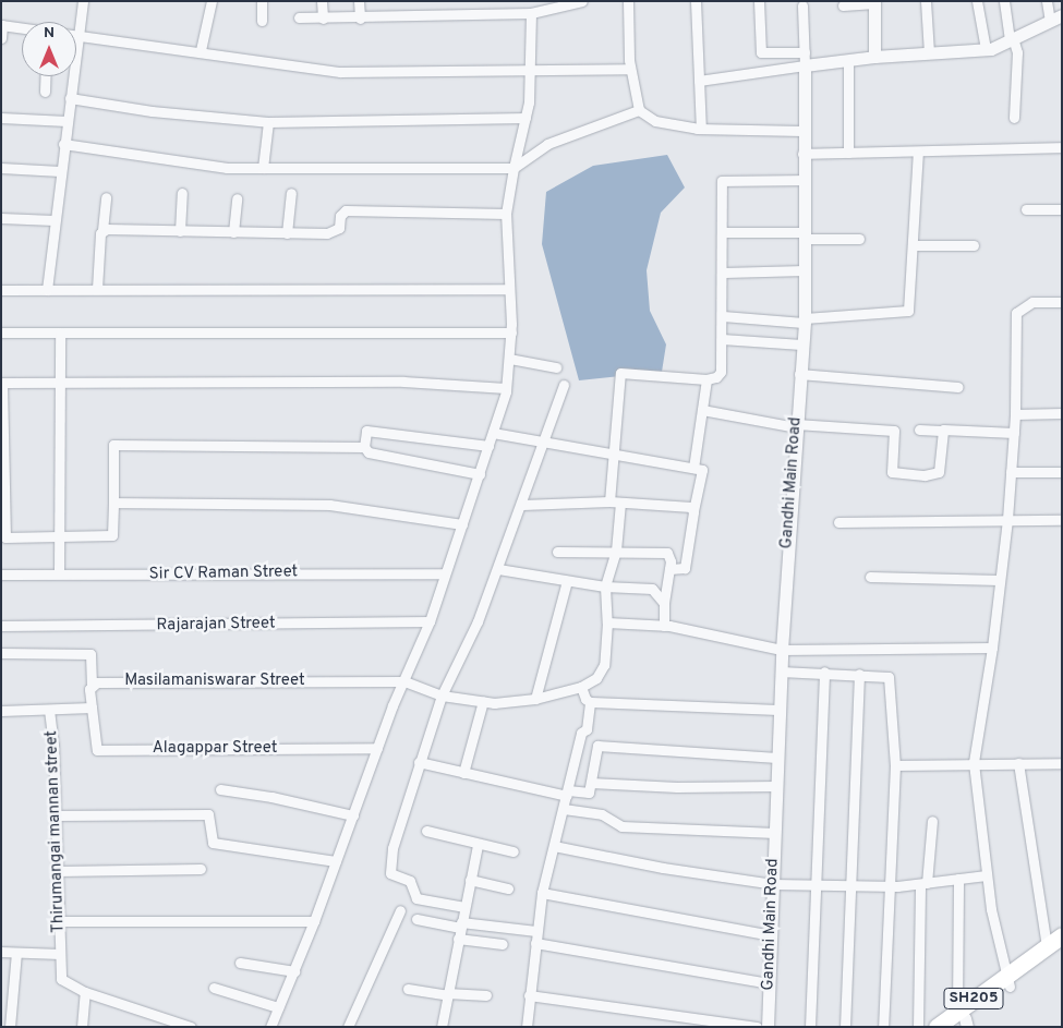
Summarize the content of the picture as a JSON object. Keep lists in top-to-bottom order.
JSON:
{
  "streets": {
    "main road": ["SH205"],
    "street": [
      "Gandhi Main Road",
      "Sir CV Raman Street",
      "Rajarajan Street",
      "Masilamaniswarar Street",
      "Alagappar Street",
      "Thirumangai mannan street"
    ]
  },
  "north": "top"
}
